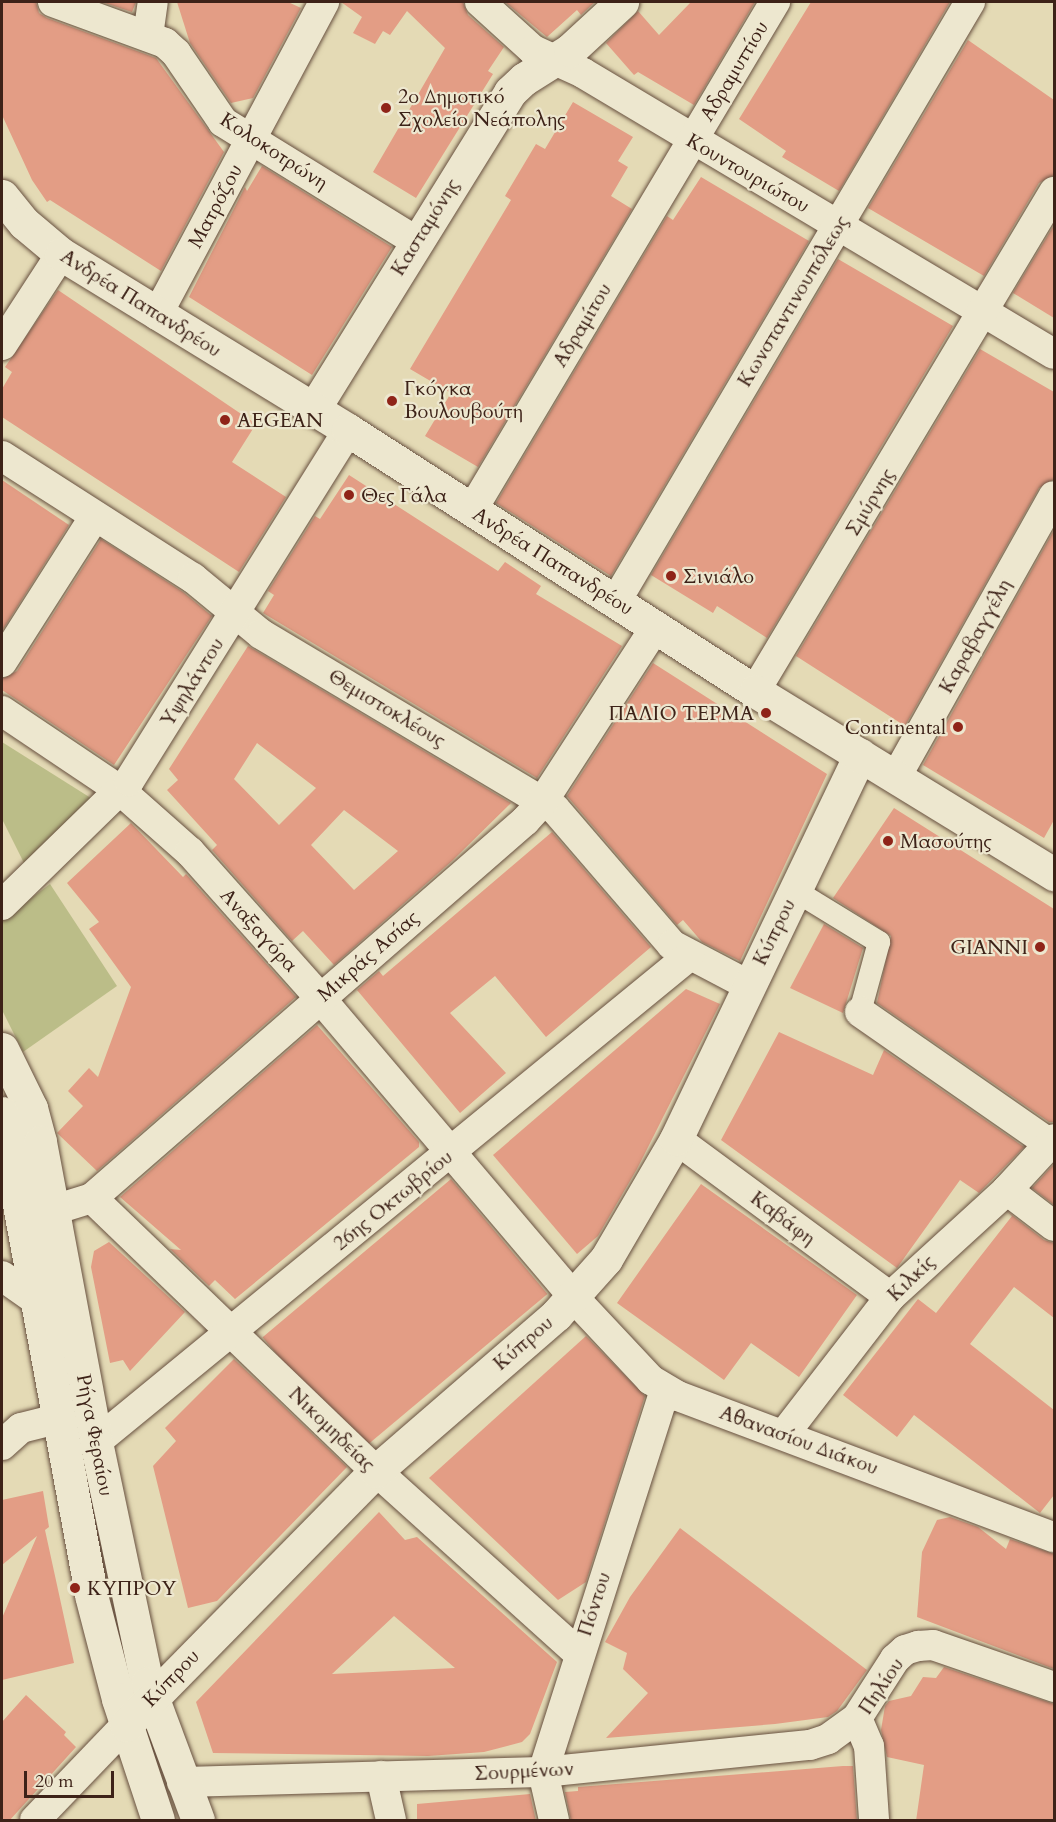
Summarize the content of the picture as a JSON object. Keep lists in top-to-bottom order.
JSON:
{
  "streets": {
    "street": [
      "Αδραμυττίου",
      "Κολοκοτρώνη",
      "Κουντουριώτου",
      "Ματρόζου",
      "Κασταμόνης",
      "Κωνσταντινουπόλεως",
      "Ανδρέα Παπανδρέου",
      "Αδραμίτου",
      "Σμύρνης",
      "Καραβαγγέλη",
      "Υψηλάντου",
      "Θεμιστοκλέους",
      "Αναξαγόρα",
      "Κύπρου",
      "Μικράς Ασίας",
      "26ης Οκτωβρίου",
      "Καβάφη",
      "Κιλκίς",
      "Νικομηδείας",
      "Ρήγα Φεραίου",
      "Αθανασίου Διάκου",
      "Πόντου",
      "Πηλίου",
      "Σουρμένων"
    ]
  },
  "crossings": [
    ["Αδραμυττίου", "Κουντουριώτου"],
    ["Αδραμυττίου", "Αδραμίτου"],
    ["Κολοκοτρώνη", "Ματρόζου"],
    ["Κολοκοτρώνη", "Κασταμόνης"],
    ["Κουντουριώτου", "Κασταμόνης"],
    ["Κουντουριώτου", "Κωνσταντινουπόλεως"],
    ["Κουντουριώτου", "Αδραμίτου"],
    ["Κουντουριώτου", "Σμύρνης"],
    ["Ματρόζου", "Ανδρέα Παπανδρέου"],
    ["Κασταμόνης", "Ανδρέα Παπανδρέου"],
    ["Κωνσταντινουπόλεως", "Ανδρέα Παπανδρέου"],
    ["Ανδρέα Παπανδρέου", "Αδραμίτου"],
    ["Ανδρέα Παπανδρέου", "Σμύρνης"],
    ["Ανδρέα Παπανδρέου", "Καραβαγγέλη"],
    ["Ανδρέα Παπανδρέου", "Υψηλάντου"],
    ["Ανδρέα Παπανδρέου", "Κύπρου"],
    ["Ανδρέα Παπανδρέου", "Μικράς Ασίας"],
    ["Υψηλάντου", "Θεμιστοκλέους"],
    ["Υψηλάντου", "Αναξαγόρα"],
    ["Θεμιστοκλέους", "Κύπρου"],
    ["Θεμιστοκλέους", "Μικράς Ασίας"],
    ["Θεμιστοκλέους", "26ης Οκτωβρίου"],
    ["Αναξαγόρα", "Κύπρου"],
    ["Αναξαγόρα", "Μικράς Ασίας"],
    ["Αναξαγόρα", "26ης Οκτωβρίου"],
    ["Αναξαγόρα", "Αθανασίου Διάκου"],
    ["Κύπρου", "Καβάφη"],
    ["Κύπρου", "Νικομηδείας"],
    ["Κύπρου", "Ρήγα Φεραίου"],
    ["Κύπρου", "Αθανασίου Διάκου"],
    ["Μικράς Ασίας", "Νικομηδείας"],
    ["Μικράς Ασίας", "Ρήγα Φεραίου"],
    ["26ης Οκτωβρίου", "Νικομηδείας"],
    ["26ης Οκτωβρίου", "Ρήγα Φεραίου"],
    ["Καβάφη", "Κιλκίς"],
    ["Κιλκίς", "Αθανασίου Διάκου"],
    ["Νικομηδείας", "Πόντου"],
    ["Ρήγα Φεραίου", "Σουρμένων"],
    ["Αθανασίου Διάκου", "Πόντου"],
    ["Πόντου", "Σουρμένων"],
    ["Πηλίου", "Σουρμένων"]
  ],
  "places": [
    "2ο Δημοτικό Σχολείο Νεάπολης",
    "Γκόγκα Βουλουβούτη",
    "AEGEAN",
    "Θες Γάλα",
    "Σινιάλο",
    "ΠΑΛΙΟ ΤΕΡΜΑ",
    "Continental",
    "Μασούτης",
    "GIANNI",
    "ΚΥΠΡΟΥ"
  ],
  "scale_bar": "20 m"
}
